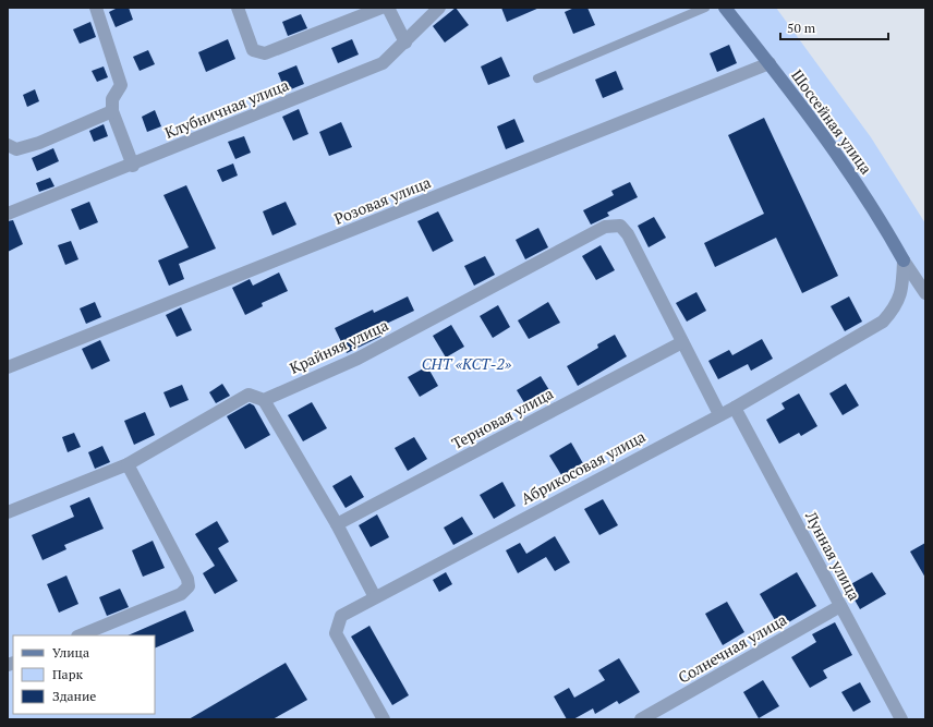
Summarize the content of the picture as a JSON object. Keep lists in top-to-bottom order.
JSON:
{
  "streets": {
    "street": [
      "Клубничная улица",
      "Шоссейная улица",
      "Розовая улица",
      "Крайняя улица",
      "Терновая улица",
      "Абрикосовая улица",
      "Лунная улица",
      "Солнечная улица"
    ]
  },
  "crossings": [
    ["Шоссейная улица", "Розовая улица"],
    ["Шоссейная улица", "Абрикосовая улица"],
    ["Крайняя улица", "Терновая улица"],
    ["Абрикосовая улица", "Лунная улица"],
    ["Лунная улица", "Солнечная улица"]
  ],
  "parks": ["СНТ «КСТ-2»"],
  "legend": ["Улица", "Парк", "Здание"],
  "scale_bar": "50 m"
}
